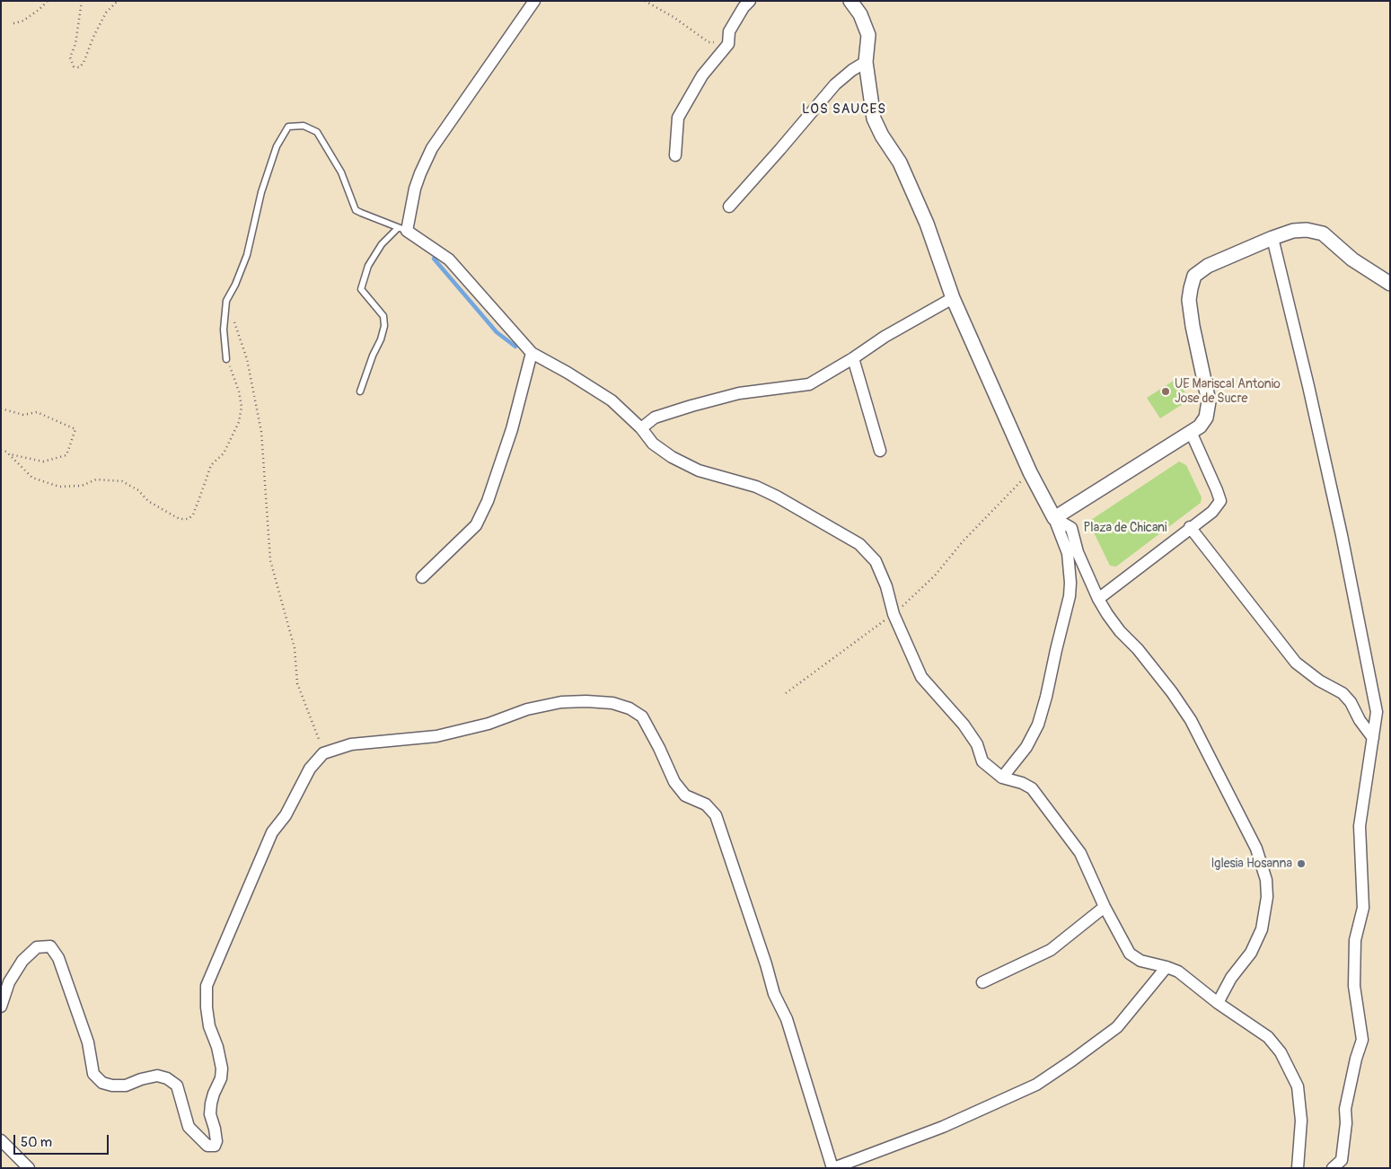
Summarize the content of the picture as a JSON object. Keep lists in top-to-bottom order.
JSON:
{
  "districts": ["LOS SAUCES"],
  "parks": ["Plaza de Chicani"],
  "places": ["UE Mariscal Antonio Jose de Sucre", "Iglesia Hosanna"],
  "scale_bar": "50 m"
}
